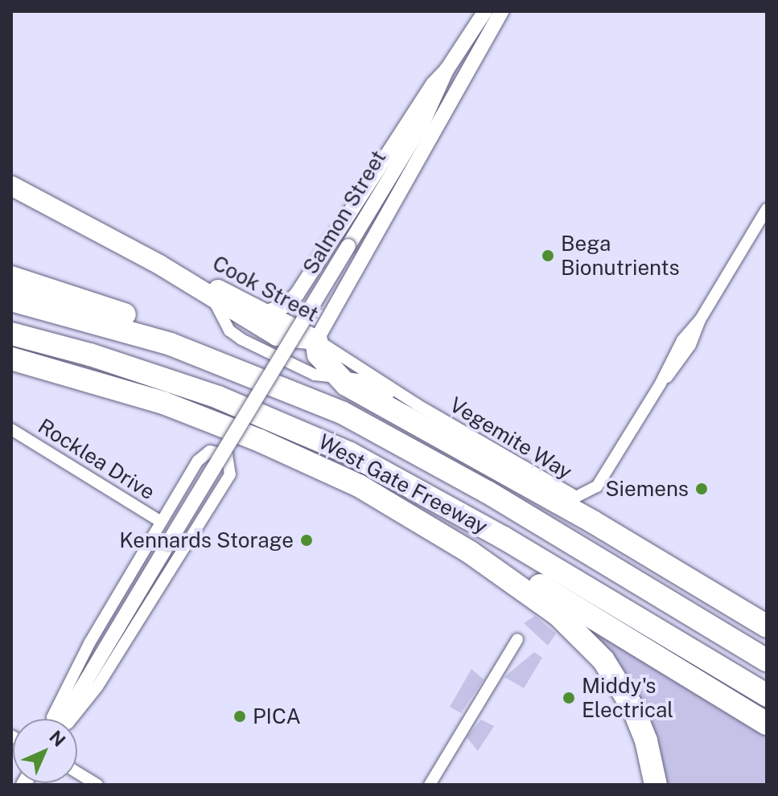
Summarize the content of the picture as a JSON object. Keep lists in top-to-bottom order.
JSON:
{
  "streets": {
    "highway": ["West Gate Freeway"],
    "main road": ["Cook Street"],
    "street": ["Salmon Street", "Vegemite Way", "Rocklea Drive"]
  },
  "crossings": [
    ["Salmon Street", "Cook Street"],
    ["Salmon Street", "Vegemite Way"],
    ["Cook Street", "Vegemite Way"]
  ],
  "places": [
    "Bega Bionutrients",
    "Siemens",
    "Kennards Storage",
    "Middy's Electrical",
    "PICA"
  ],
  "north": "top right"
}
